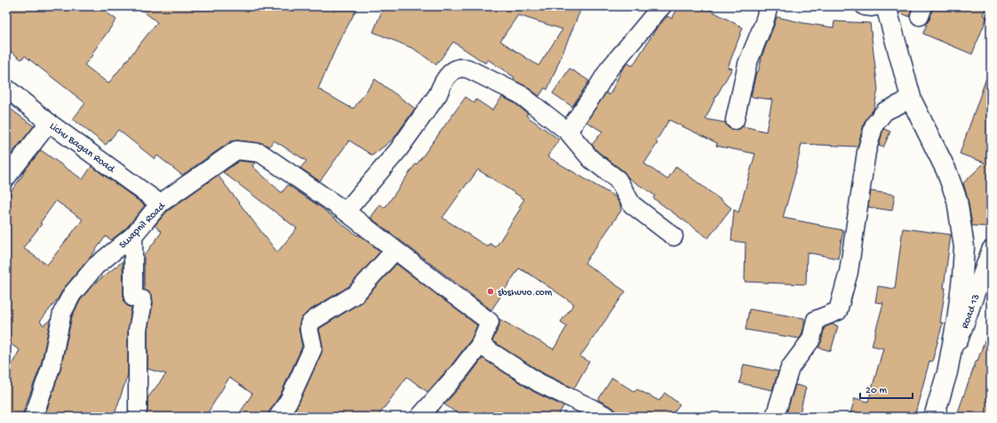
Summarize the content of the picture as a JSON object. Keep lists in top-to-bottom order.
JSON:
{
  "streets": {
    "street": ["Lichu Bagan Road", "Swapnil Road", "Road 13"]
  },
  "crossings": [
    ["Lichu Bagan Road", "Swapnil Road"]
  ],
  "places": ["sbshuvo.com"],
  "scale_bar": "20 m"
}
